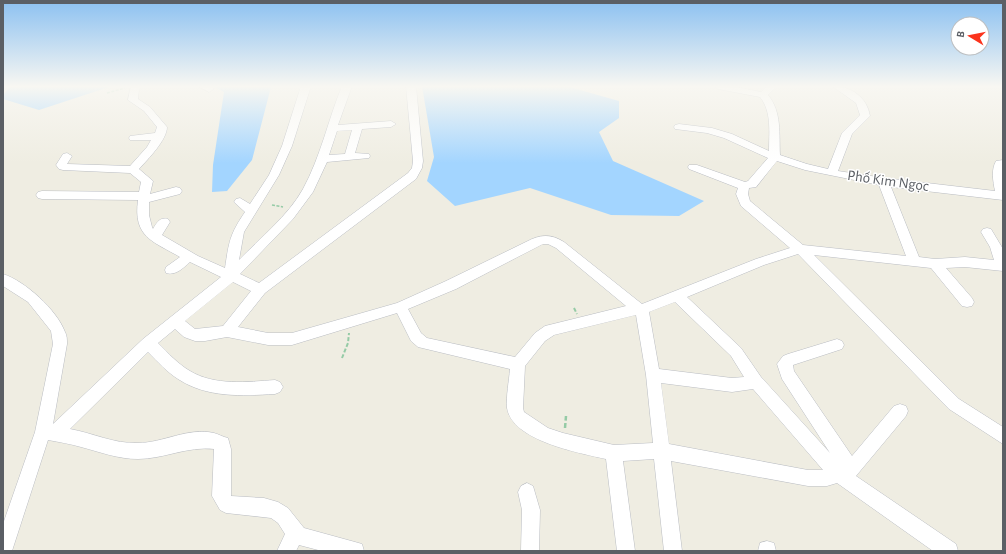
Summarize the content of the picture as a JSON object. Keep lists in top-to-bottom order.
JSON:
{
  "streets": {
    "street": ["Phố Kim Ngọc"]
  },
  "north": "left"
}
